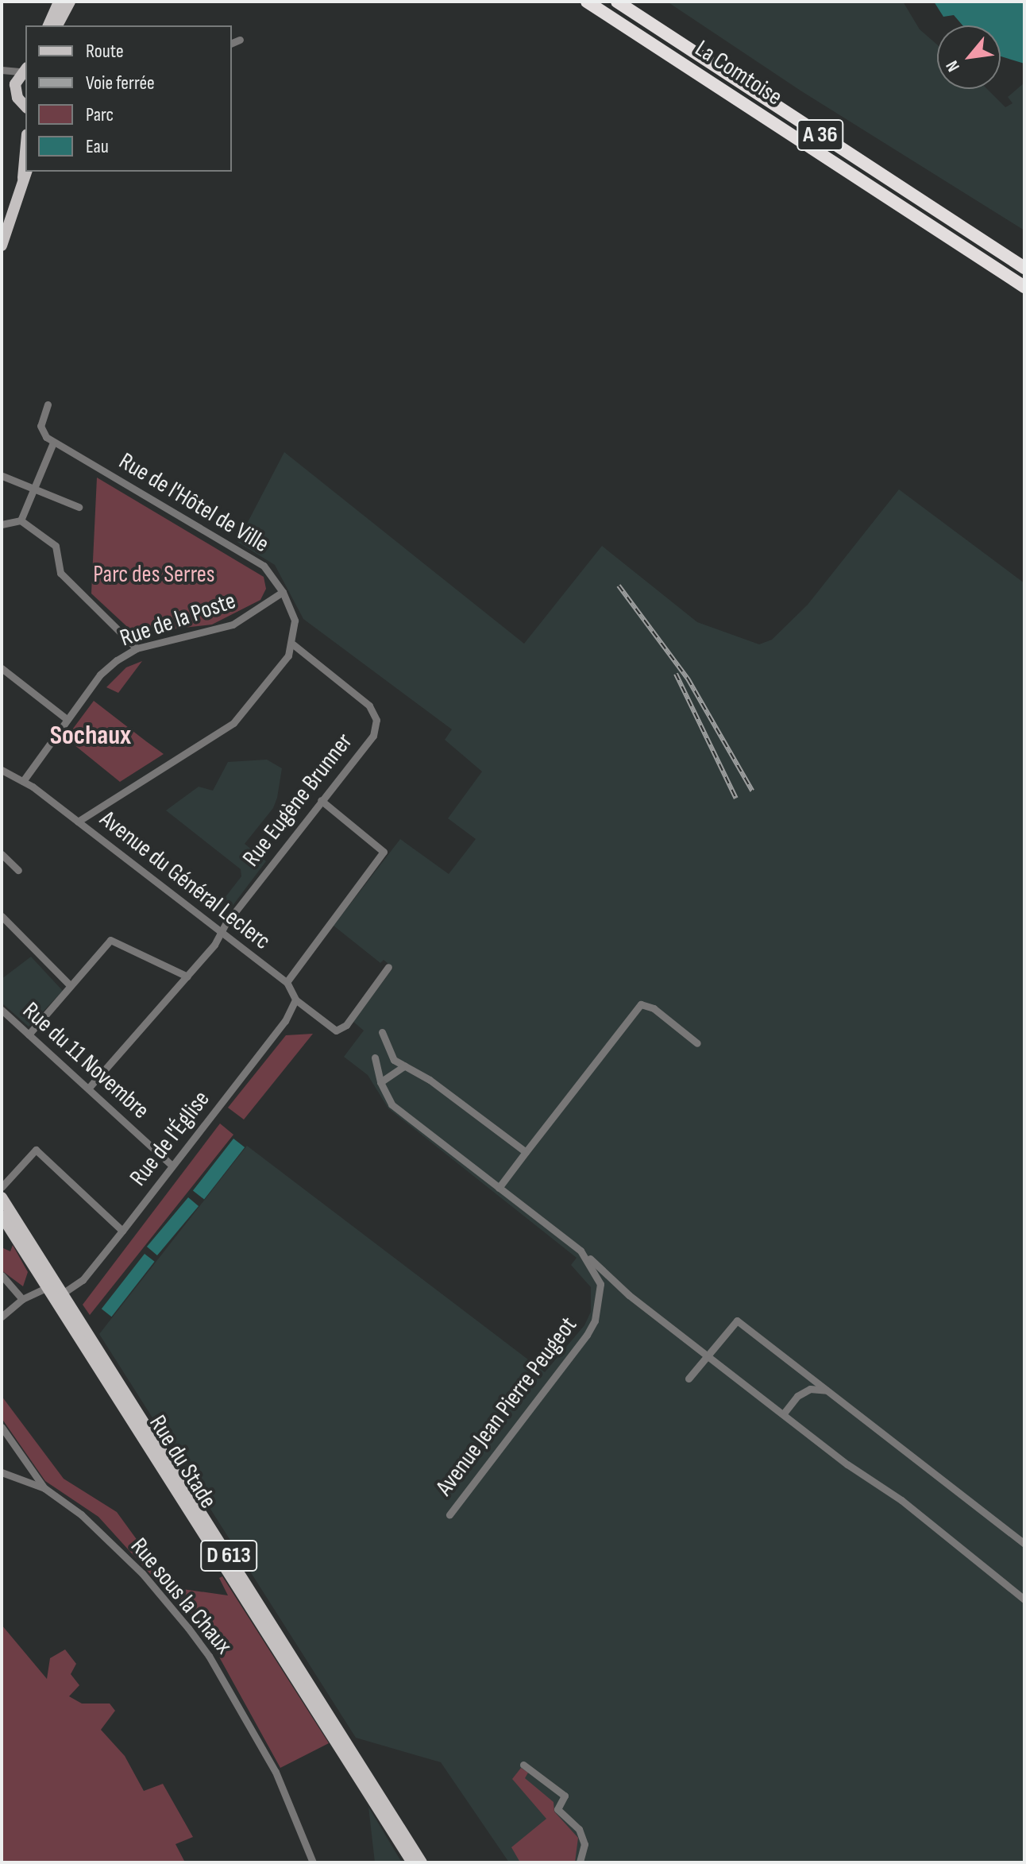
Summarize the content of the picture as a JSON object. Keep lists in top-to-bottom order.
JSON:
{
  "streets": {
    "highway": ["La Comtoise", "A 36"],
    "main road": ["Rue du Stade", "D 613"],
    "street": [
      "Rue de l'Hôtel de Ville",
      "Rue de la Poste",
      "Rue Eugène Brunner",
      "Avenue du Général Leclerc",
      "Rue du 11 Novembre",
      "Rue de l'Église",
      "Avenue Jean Pierre Peugeot",
      "Rue sous la Chaux"
    ]
  },
  "crossings": [
    ["Rue de l'Hôtel de Ville", "Rue de la Poste"],
    ["Rue de l'Hôtel de Ville", "Rue Eugène Brunner"],
    ["Rue de la Poste", "Avenue du Général Leclerc"],
    ["Rue Eugène Brunner", "Avenue du Général Leclerc"],
    ["Rue Eugène Brunner", "Rue du 11 Novembre"],
    ["Avenue du Général Leclerc", "Rue de l'Église"],
    ["Rue du 11 Novembre", "Rue de l'Église"],
    ["Rue de l'Église", "Rue du Stade"],
    ["Rue de l'Église", "D 613"],
    ["Rue du Stade", "D 613"]
  ],
  "districts": ["Sochaux"],
  "parks": ["Parc des Serres"],
  "legend": [
    "Route",
    "Voie ferrée",
    "Parc",
    "Eau"
  ],
  "north": "bottom left"
}
